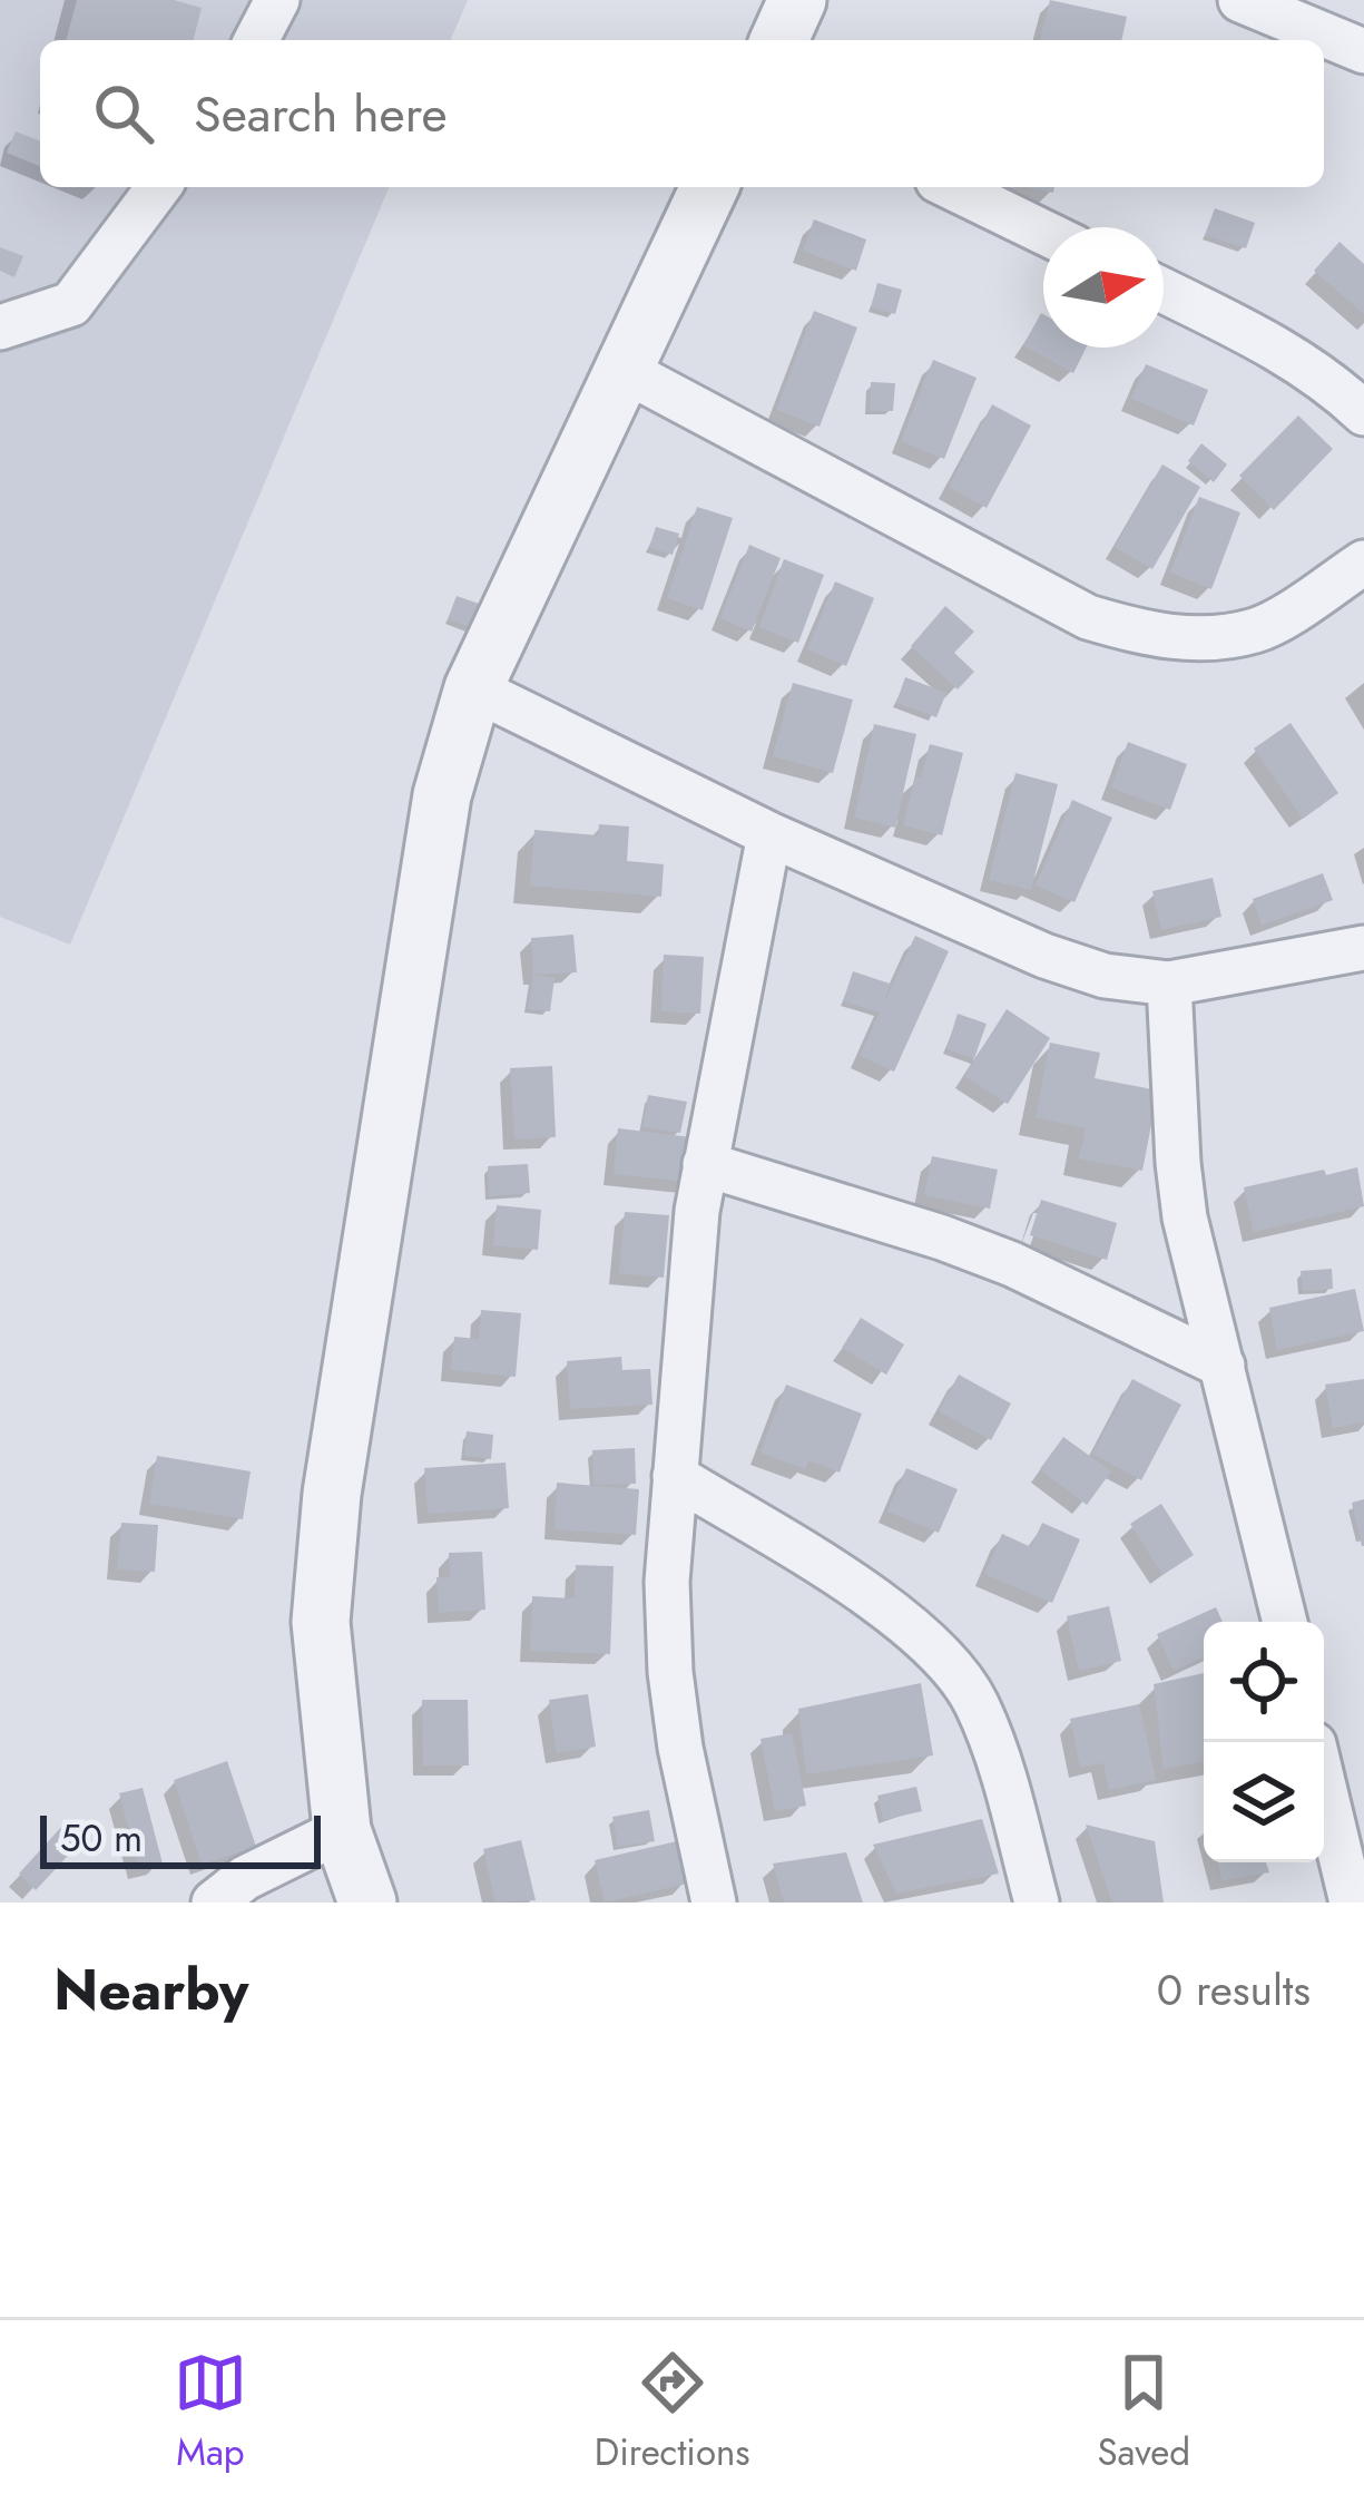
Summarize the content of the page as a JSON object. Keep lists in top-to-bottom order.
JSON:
{
  "scale_bar": "50 m",
  "north": "right",
  "page": {
    "search": "Search here",
    "scale": "50 m",
    "heading": ["Nearby", "0 results"],
    "nav": ["Map", "Directions", "Saved"]
  }
}
